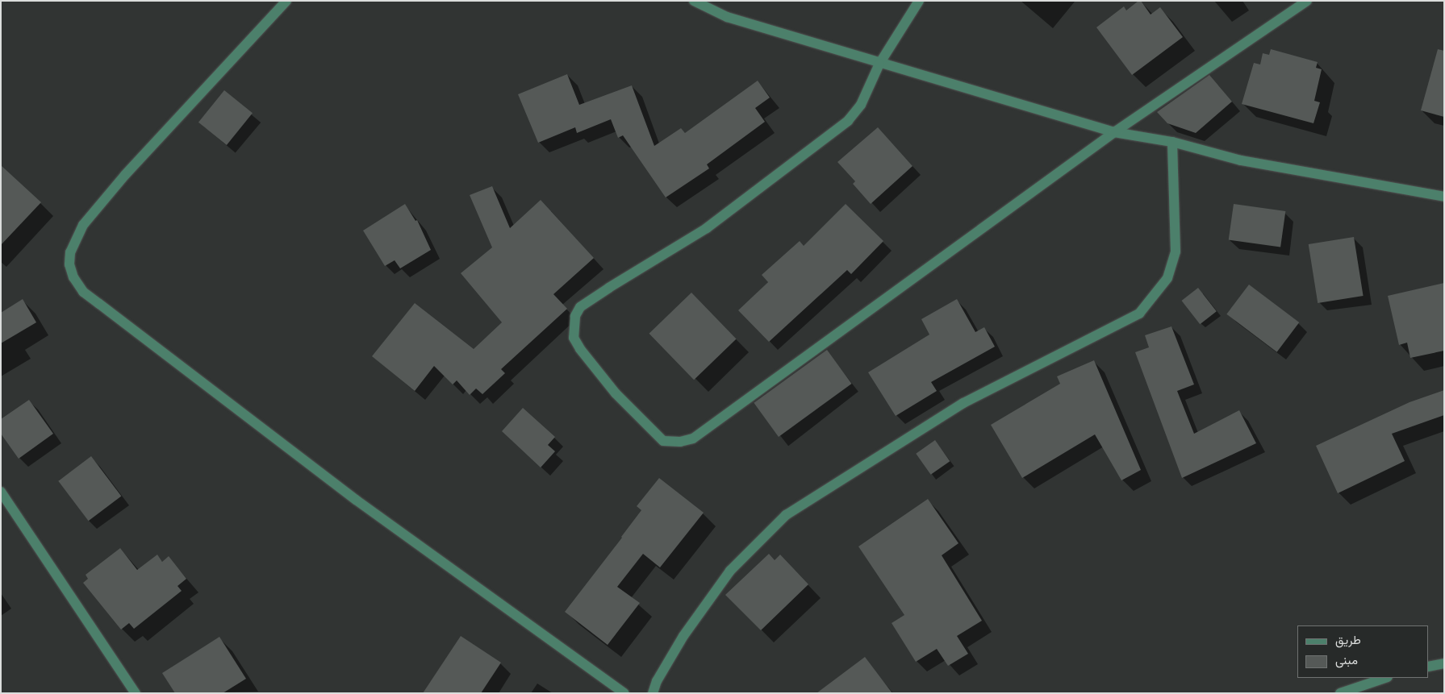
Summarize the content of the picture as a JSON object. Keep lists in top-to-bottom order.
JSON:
{
  "legend": ["طريق", "مبنى"]
}
